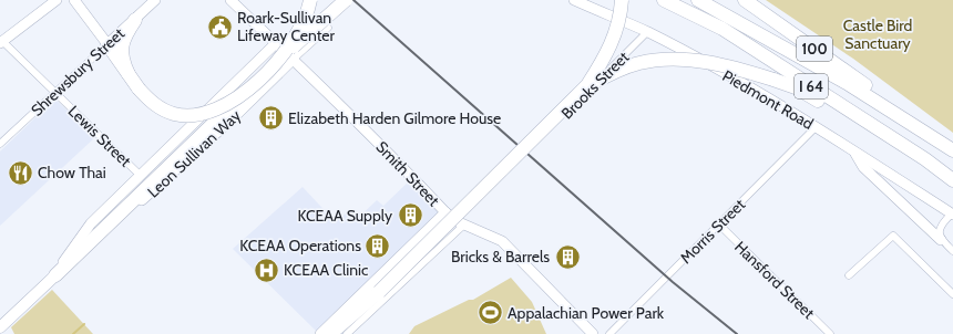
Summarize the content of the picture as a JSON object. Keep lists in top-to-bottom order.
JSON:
{
  "streets": {
    "highway": ["100", "I 64"],
    "main road": ["Leon Sullivan Way"],
    "street": [
      "Shrewsbury Street",
      "Brooks Street",
      "Piedmont Road",
      "Lewis Street",
      "Smith Street",
      "Morris Street",
      "Hansford Street"
    ]
  },
  "crossings": [
    ["100", "I 64"],
    ["Shrewsbury Street", "Lewis Street"],
    ["Brooks Street", "Piedmont Road"],
    ["Piedmont Road", "Morris Street"],
    ["Lewis Street", "Leon Sullivan Way"],
    ["Leon Sullivan Way", "Smith Street"],
    ["Morris Street", "Hansford Street"]
  ],
  "parks": ["Castle Bird Sanctuary"],
  "places": {
    "public building": ["Roark-Sullivan Lifeway Center"],
    "building": [
      "Elizabeth Harden Gilmore House",
      "KCEAA Supply",
      "KCEAA Operations",
      "Bricks & Barrels"
    ],
    "restaurant": ["Chow Thai"],
    "hospital": ["KCEAA Clinic"],
    "sports": ["Appalachian Power Park"]
  }
}
